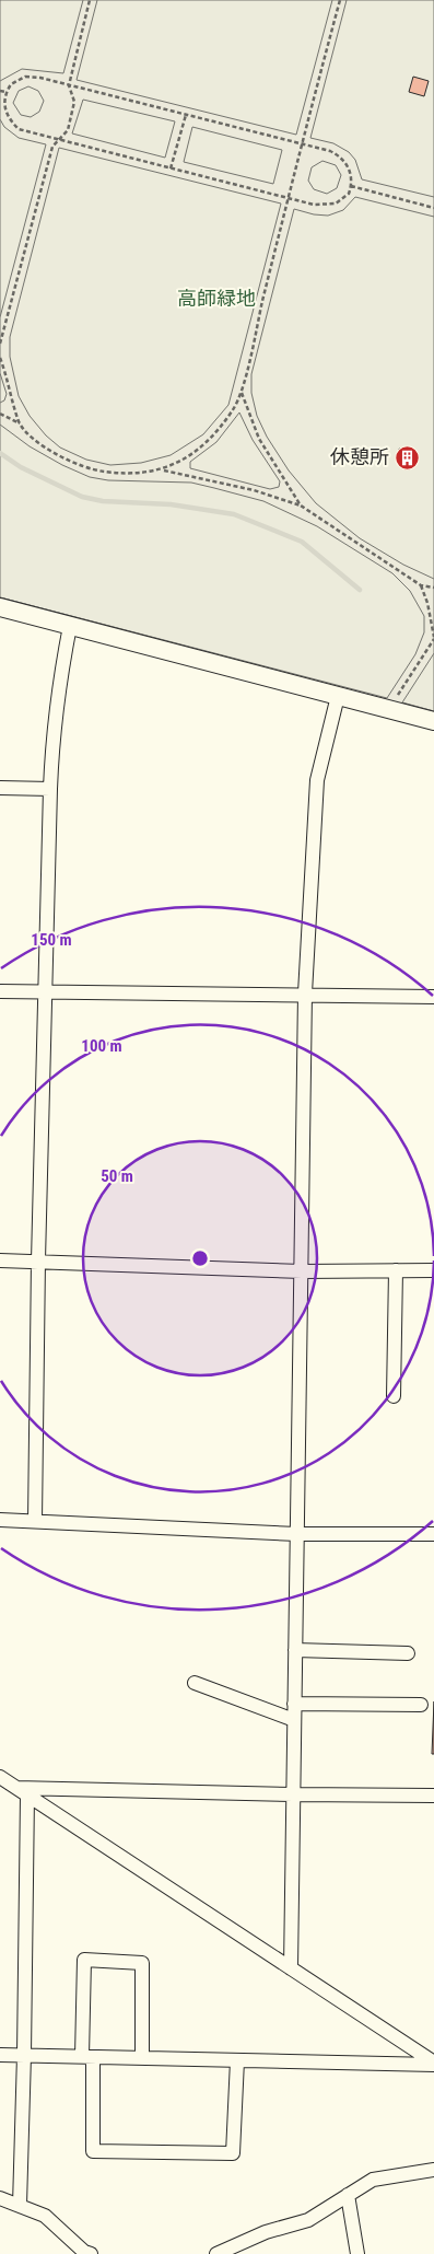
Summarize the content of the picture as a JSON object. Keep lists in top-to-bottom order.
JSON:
{
  "parks": ["高師緑地"],
  "places": {
    "building": ["休憩所"]
  },
  "rings": ["150 m", "100 m", "50 m"]
}
